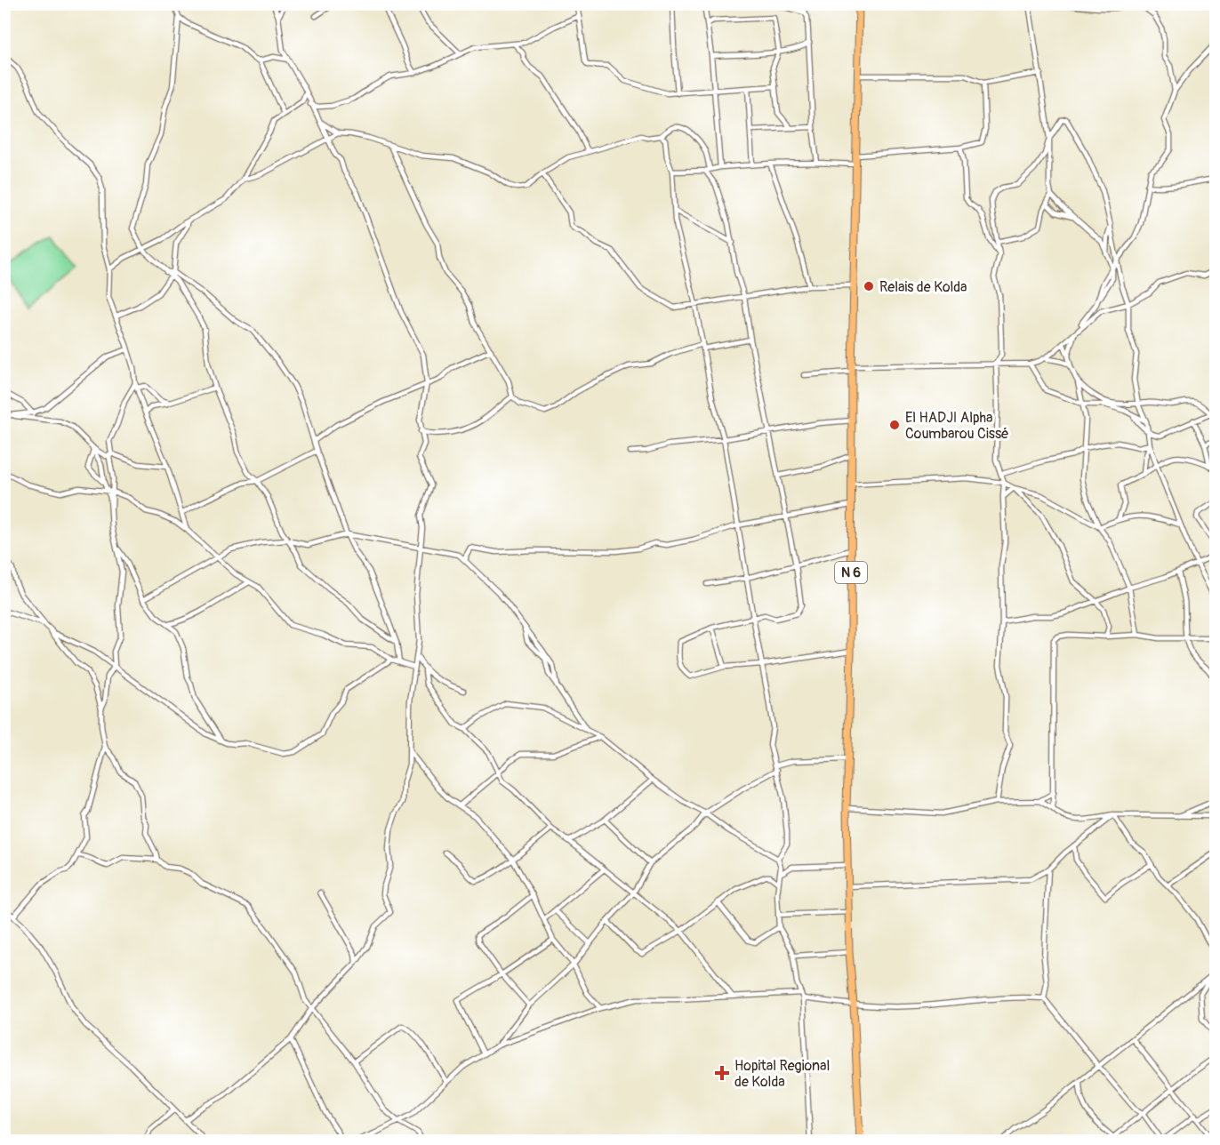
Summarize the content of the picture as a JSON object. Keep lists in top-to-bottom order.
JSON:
{
  "streets": {
    "main road": ["N 6"]
  },
  "places": {
    "other": ["Relais de Kolda", "El HADJI Alpha Coumbarou Cissé"],
    "health": ["Hopital Regional de Kolda"]
  }
}
